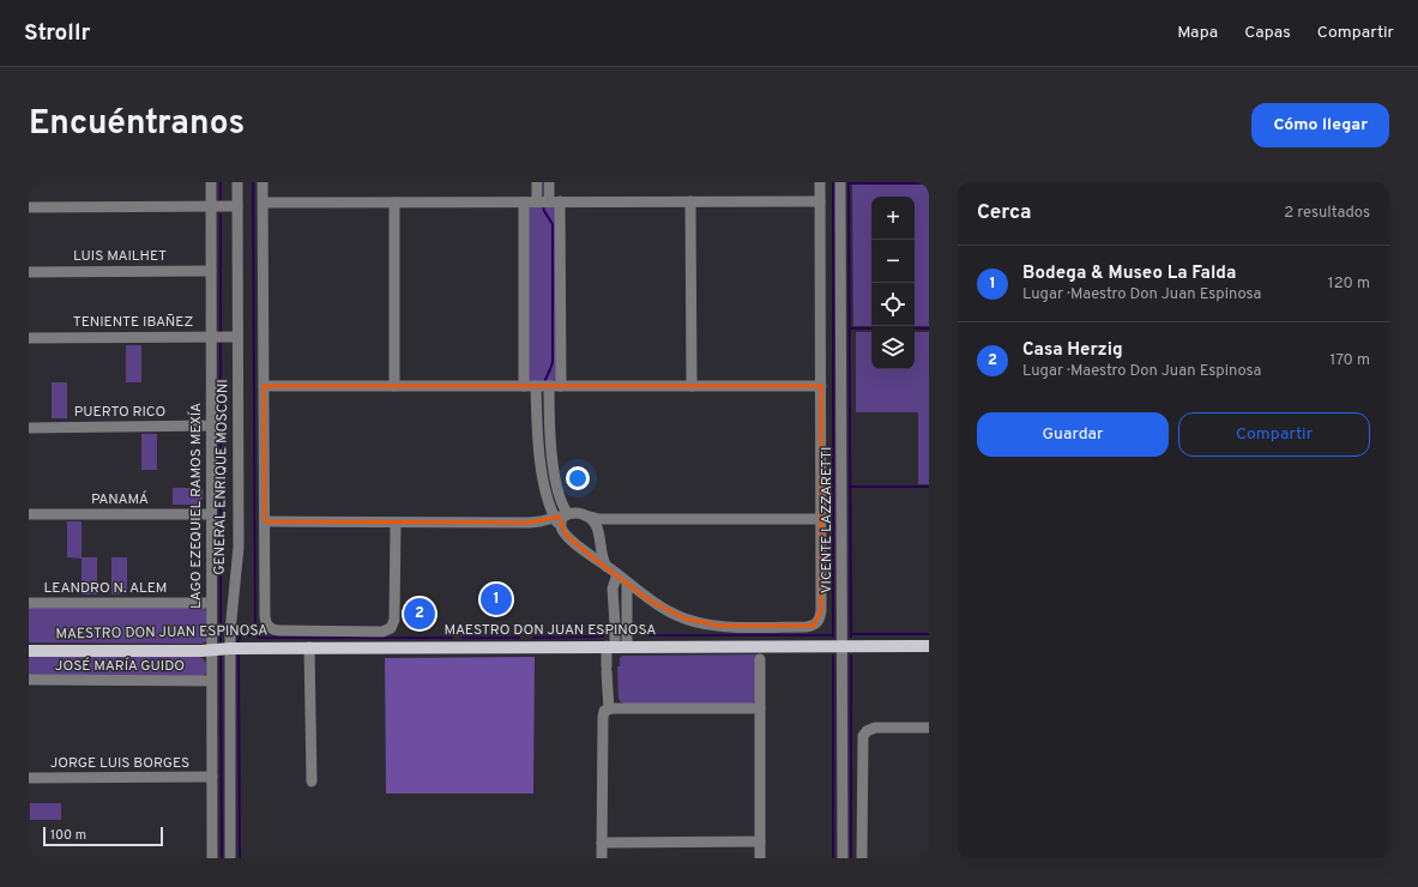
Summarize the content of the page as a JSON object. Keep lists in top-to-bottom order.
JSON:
{
  "streets": {
    "main road": ["MAESTRO DON JUAN ESPINOSA"],
    "street": [
      "LUIS MAILHET",
      "TENIENTE IBAÑEZ",
      "PUERTO RICO",
      "GENERAL ENRIQUE MOSCONI",
      "PANAMÁ",
      "LAGO EZEQUIEL RAMOS MEXÍA",
      "VICENTE LAZZARETTI",
      "LEANDRO N. ALEM",
      "JOSÉ MARÍA GUIDO",
      "JORGE LUIS BORGES"
    ]
  },
  "crossings": [
    ["LUIS MAILHET", "LAGO EZEQUIEL RAMOS MEXÍA"],
    ["TENIENTE IBAÑEZ", "GENERAL ENRIQUE MOSCONI"],
    ["TENIENTE IBAÑEZ", "LAGO EZEQUIEL RAMOS MEXÍA"],
    ["PUERTO RICO", "LAGO EZEQUIEL RAMOS MEXÍA"],
    ["GENERAL ENRIQUE MOSCONI", "MAESTRO DON JUAN ESPINOSA"],
    ["PANAMÁ", "LAGO EZEQUIEL RAMOS MEXÍA"],
    ["LAGO EZEQUIEL RAMOS MEXÍA", "LEANDRO N. ALEM"],
    ["LAGO EZEQUIEL RAMOS MEXÍA", "MAESTRO DON JUAN ESPINOSA"],
    ["LAGO EZEQUIEL RAMOS MEXÍA", "JOSÉ MARÍA GUIDO"],
    ["LAGO EZEQUIEL RAMOS MEXÍA", "JORGE LUIS BORGES"],
    ["VICENTE LAZZARETTI", "MAESTRO DON JUAN ESPINOSA"]
  ],
  "scale_bar": "100 m",
  "page": {
    "header": "Strollr",
    "nav": ["Mapa", "Capas", "Compartir"],
    "title": "Encuéntranos",
    "buttons": [
      "Cómo llegar",
      ["Guardar", "Compartir"]
    ],
    "heading": ["Cerca", "2 resultados"],
    "map_buttons": ["+", "−"],
    "list": [
      {
        "mark": "1",
        "name": "Bodega & Museo La Falda",
        "note": "Lugar · Maestro Don Juan Espinosa",
        "value": "120 m"
      },
      {
        "mark": "2",
        "name": "Casa Herzig",
        "note": "Lugar · Maestro Don Juan Espinosa",
        "value": "170 m"
      }
    ],
    "pins": ["1", "2"],
    "scale": "100 m"
  }
}
